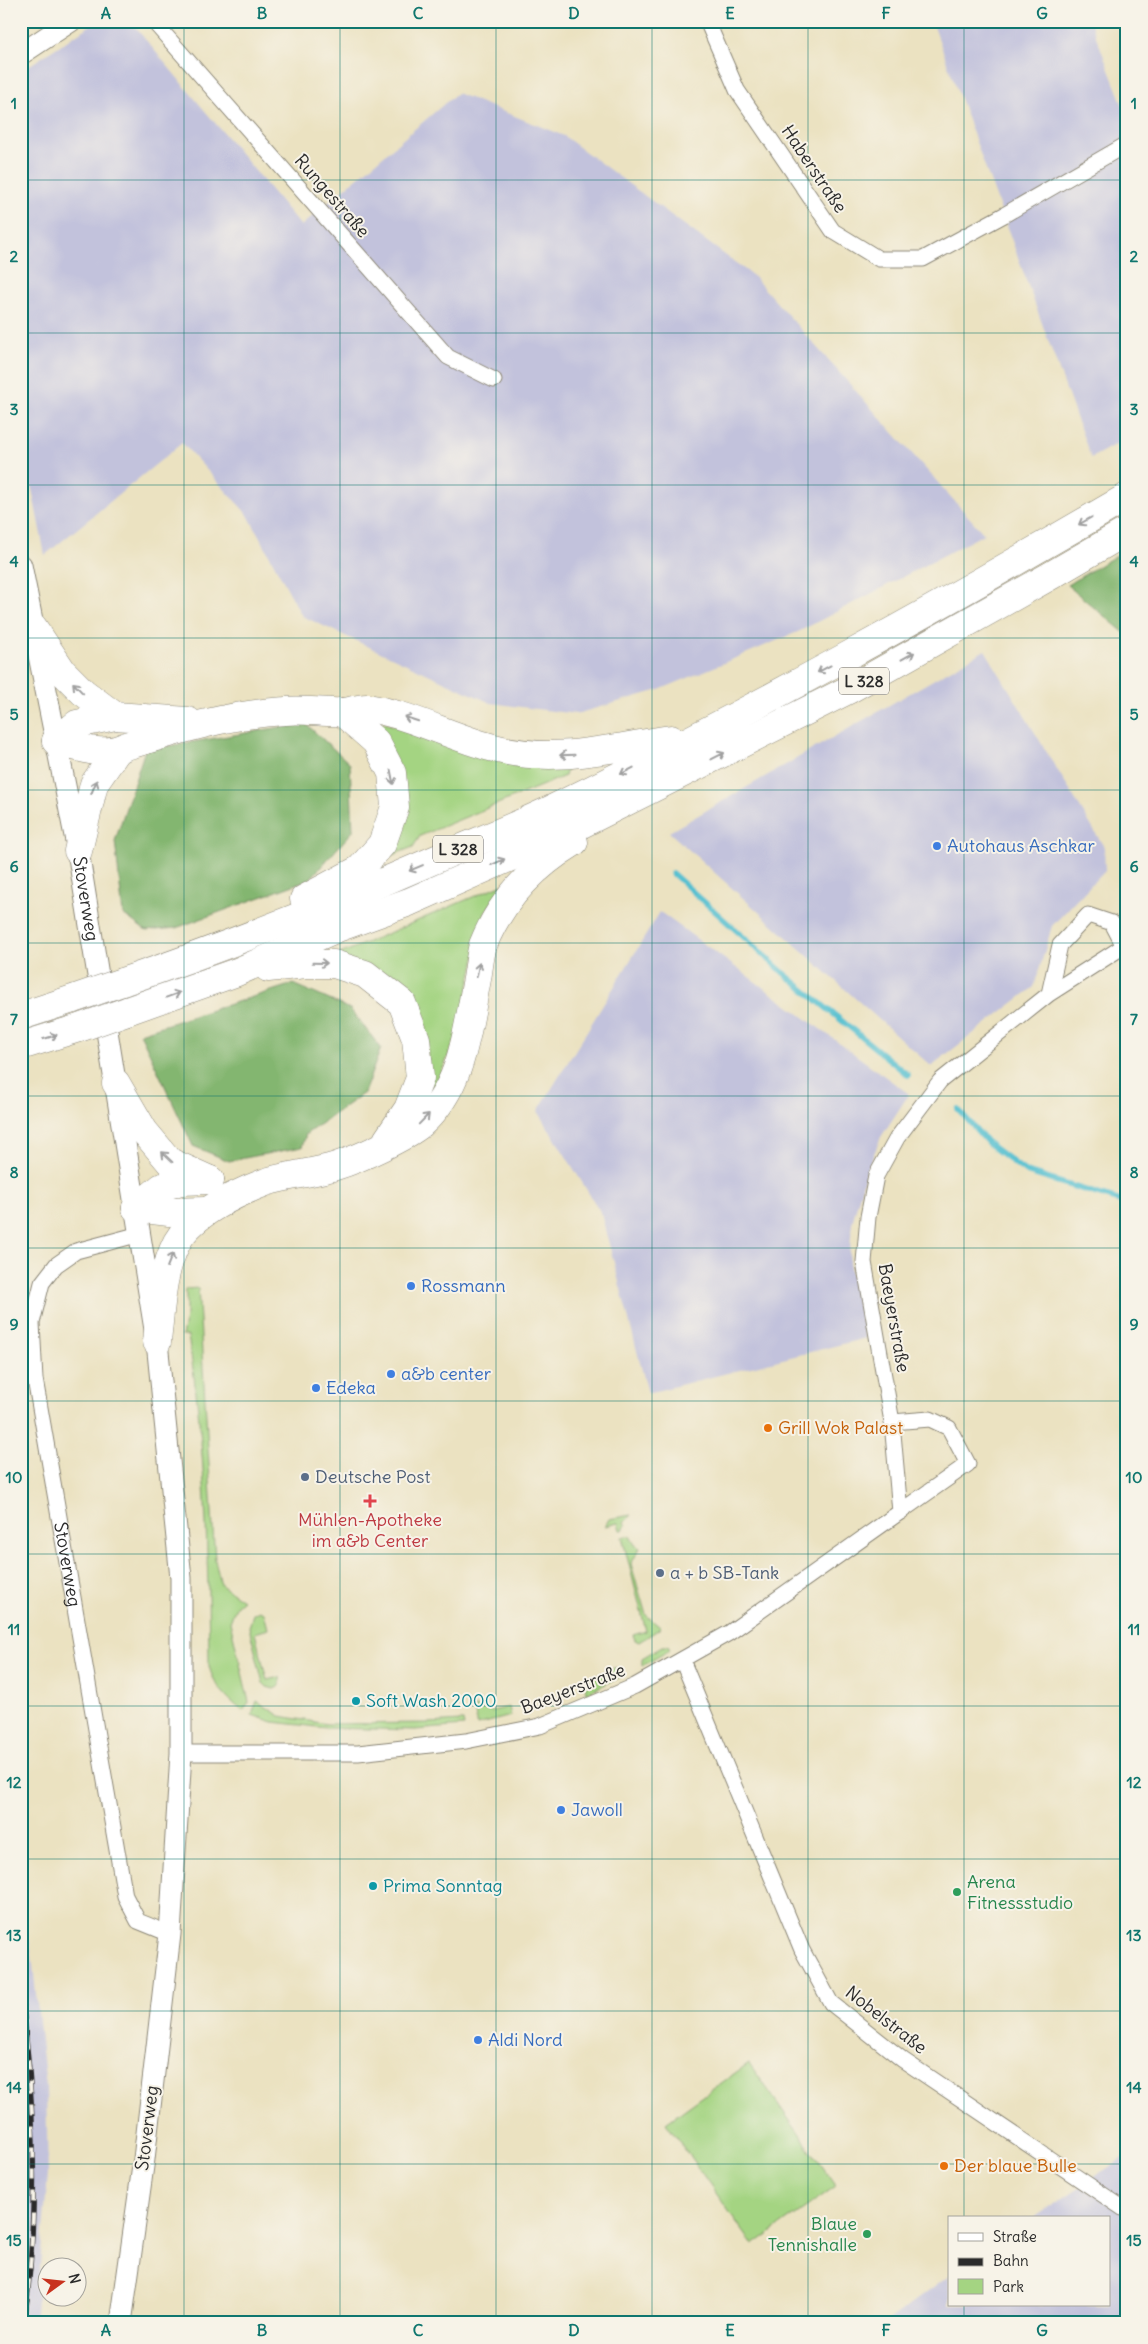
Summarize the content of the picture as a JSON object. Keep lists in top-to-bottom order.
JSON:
{
  "streets": {
    "highway": ["L 328"],
    "street": [
      "Haberstraße",
      "Rungestraße",
      "Stoverweg",
      "Baeyerstraße",
      "Nobelstraße"
    ]
  },
  "crossings": [
    ["Stoverweg", "Baeyerstraße"],
    ["Baeyerstraße", "Nobelstraße"]
  ],
  "places": {
    "other": [
      "Autohaus Aschkar",
      "Rossmann",
      "a&b center",
      "Edeka",
      "Grill Wok Palast",
      "Deutsche Post",
      "a + b SB-Tank",
      "Soft Wash 2000",
      "Jawoll",
      "Prima Sonntag",
      "Arena Fitnessstudio",
      "Aldi Nord",
      "Der blaue Bulle",
      "Blaue Tennishalle"
    ],
    "health": ["Mühlen-Apotheke im a&b Center"]
  },
  "legend": ["Straße", "Bahn", "Park"],
  "north": "right",
  "grid": {
    "columns": [
      "A",
      "B",
      "C",
      "D",
      "E",
      "F",
      "G"
    ],
    "rows": [
      "1",
      "2",
      "3",
      "4",
      "5",
      "6",
      "7",
      "8",
      "9",
      "10",
      "11",
      "12",
      "13",
      "14",
      "15"
    ]
  }
}
